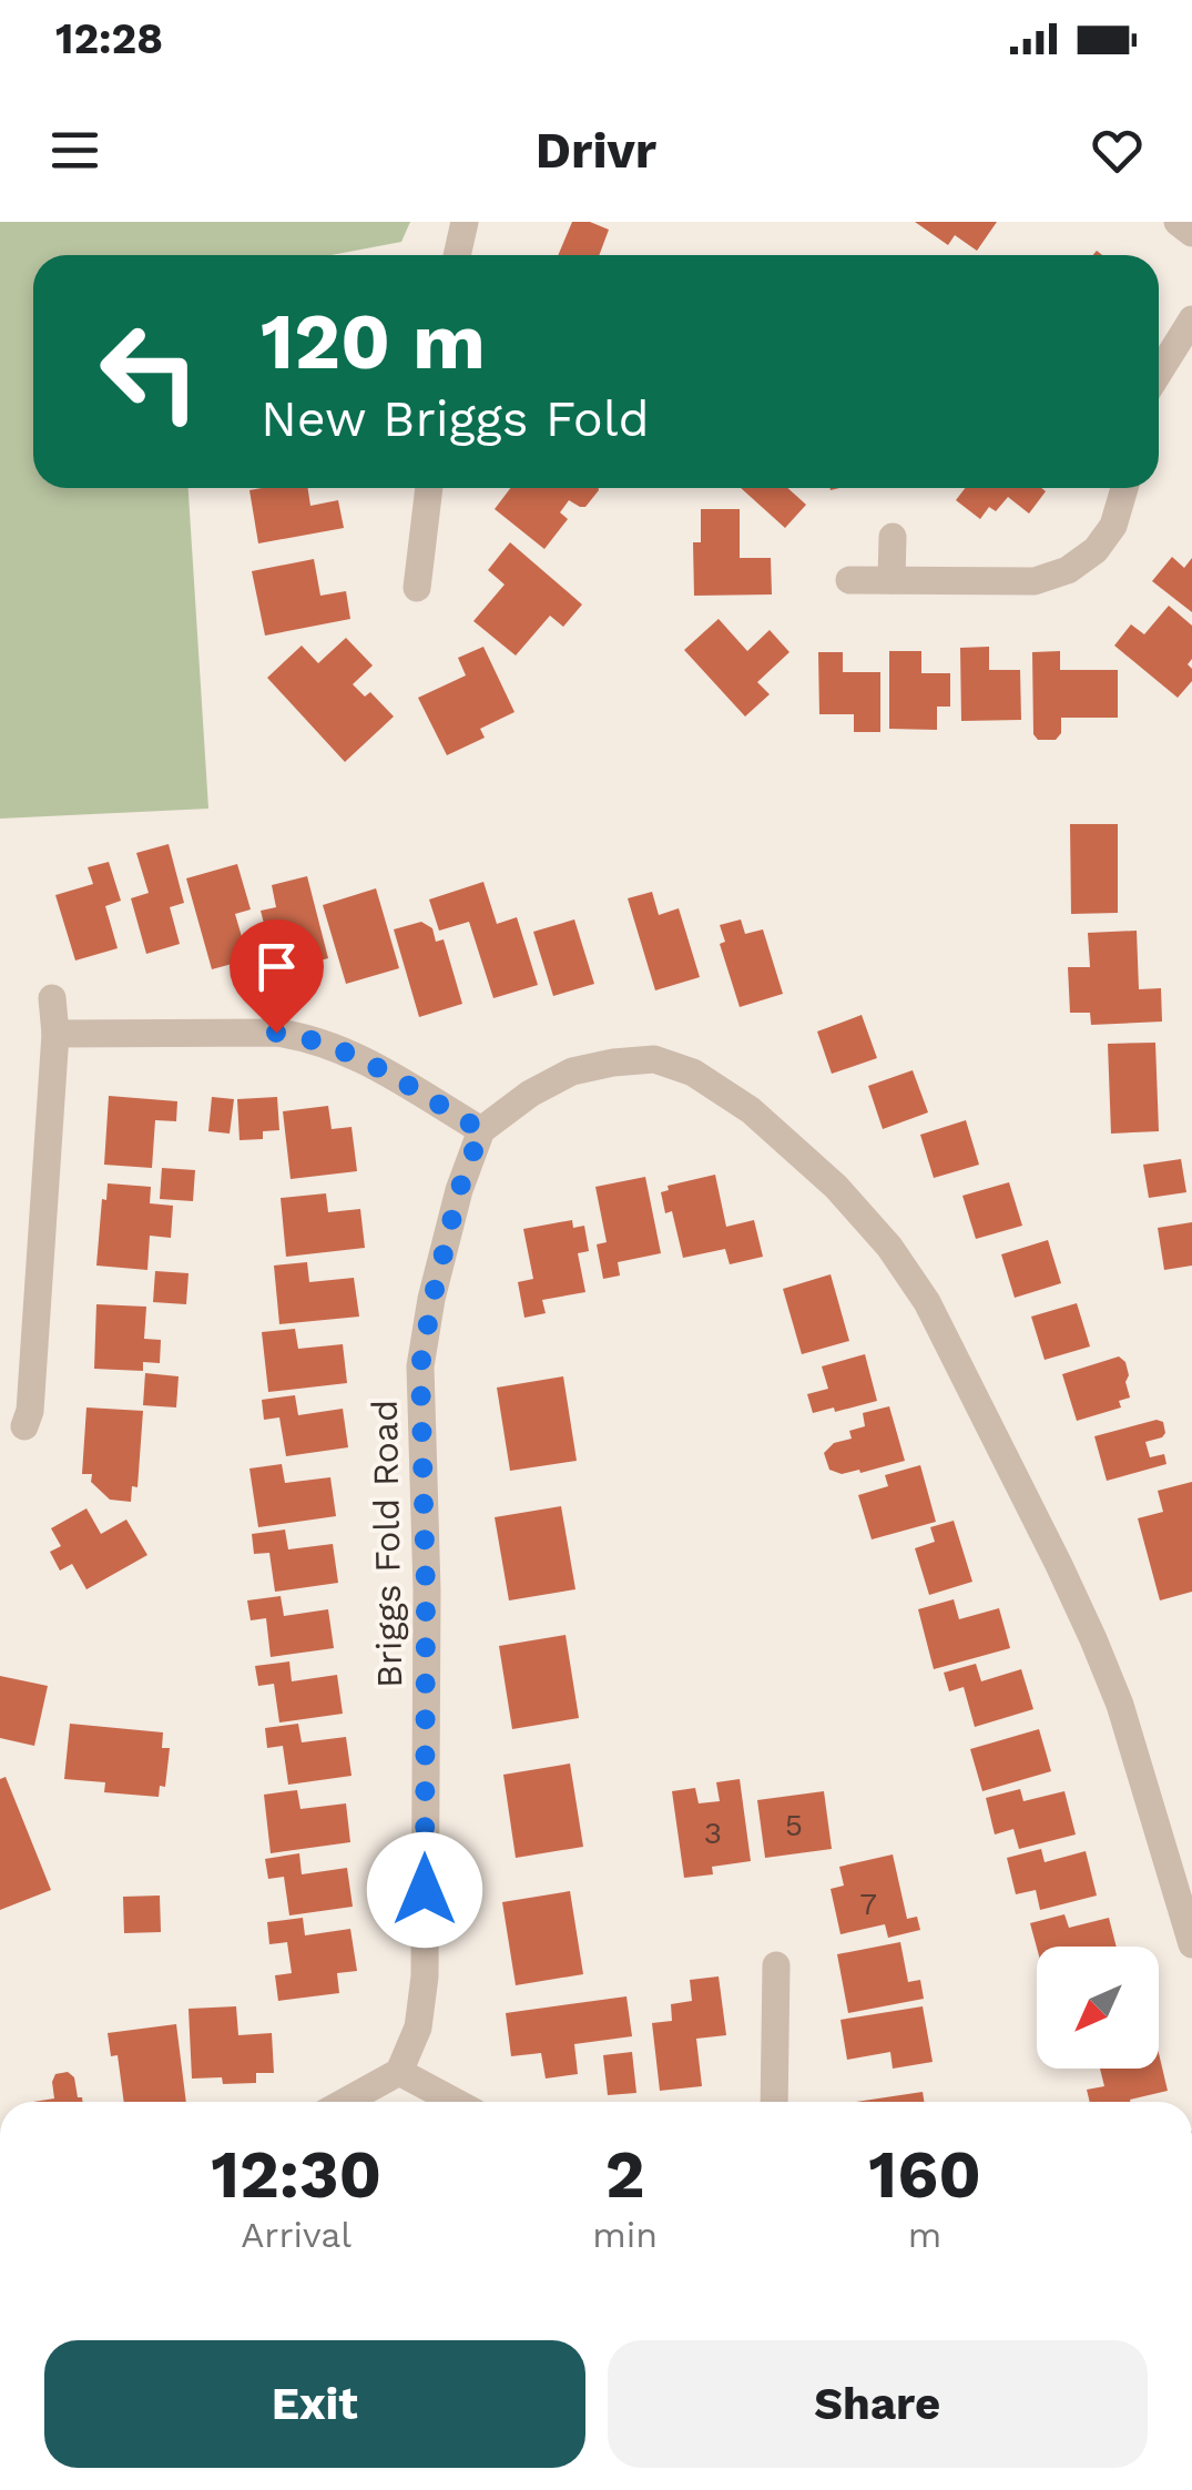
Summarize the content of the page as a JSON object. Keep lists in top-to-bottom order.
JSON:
{
  "streets": {
    "street": ["Briggs Fold Road"]
  },
  "house_numbers": ["5", "3", "7"],
  "north": "bottom left",
  "page": {
    "status": "12:28",
    "header": "Drivr",
    "turn": ["120 m", "New Briggs Fold"],
    "eta": [
      "12:30",
      "Arrival",
      "2",
      "min",
      "160",
      "m"
    ],
    "buttons": ["Exit", "Share"]
  }
}
